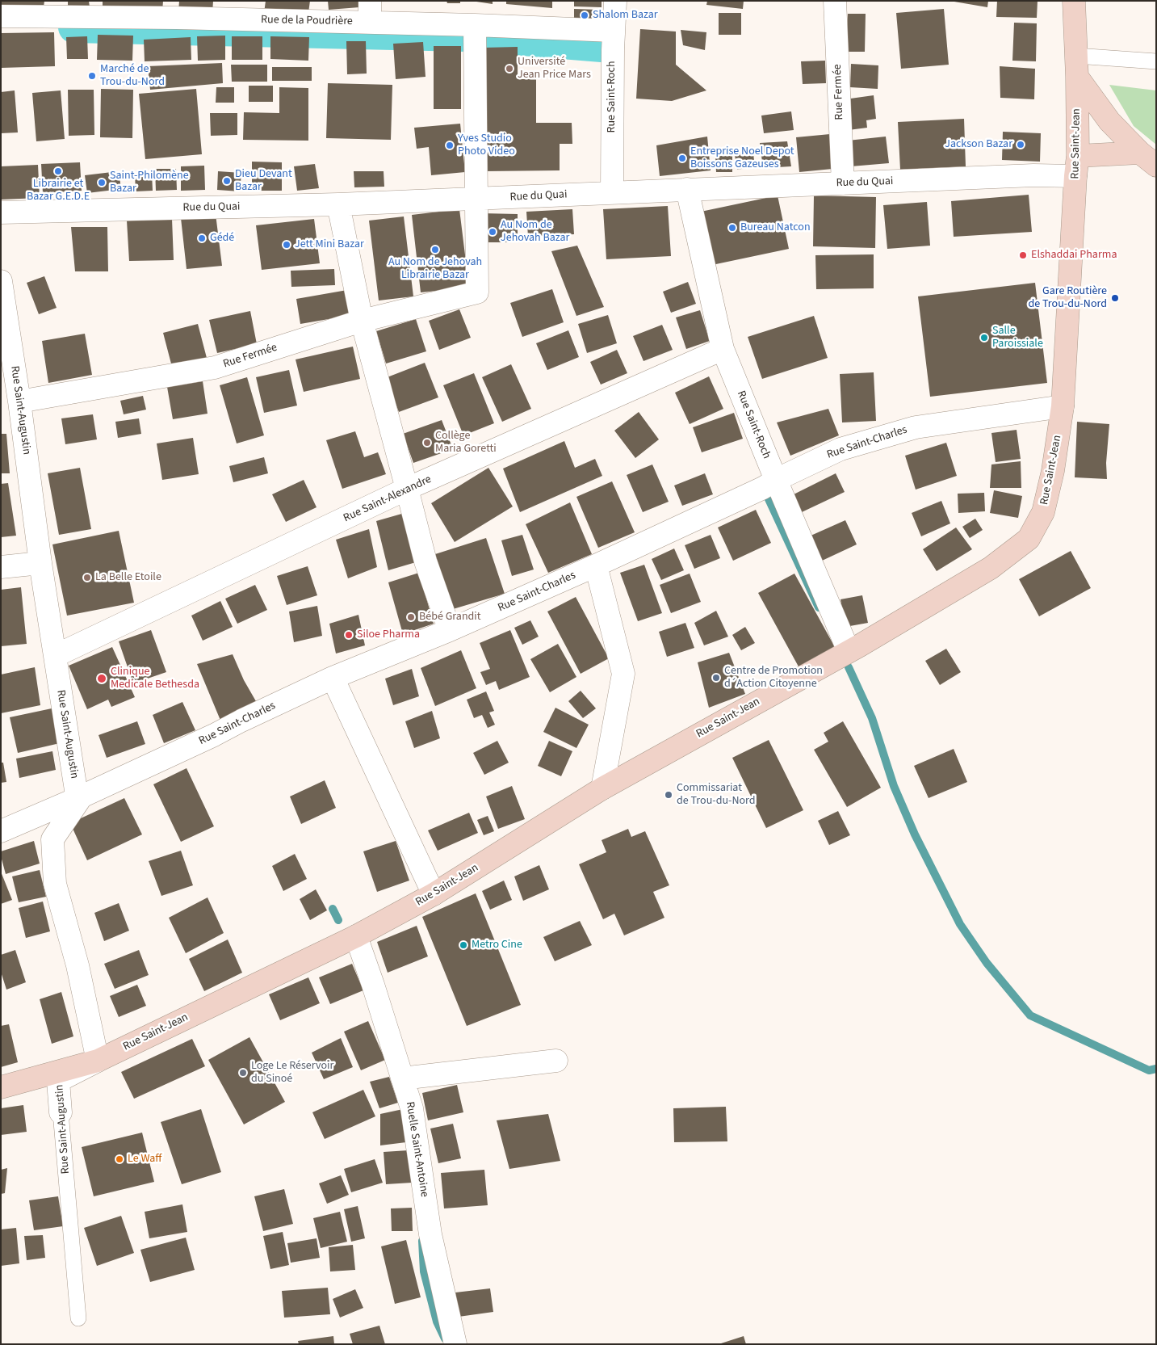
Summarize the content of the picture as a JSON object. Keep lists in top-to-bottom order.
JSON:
{
  "streets": {
    "street": [
      "Rue de la Poudrière",
      "Rue Fermée",
      "Rue Saint-Roch",
      "Rue Saint-Jean",
      "Rue du Quai",
      "Rue Saint-Augustin",
      "Rue Saint-Charles",
      "Rue Saint-Alexandre",
      "Ruelle Saint-Antoine"
    ]
  },
  "crossings": [
    ["Rue de la Poudrière", "Rue Saint-Roch"],
    ["Rue Fermée", "Rue du Quai"],
    ["Rue Fermée", "Rue Saint-Augustin"],
    ["Rue Saint-Roch", "Rue Saint-Jean"],
    ["Rue Saint-Roch", "Rue du Quai"],
    ["Rue Saint-Roch", "Rue Saint-Charles"],
    ["Rue Saint-Roch", "Rue Saint-Alexandre"],
    ["Rue Saint-Jean", "Rue du Quai"],
    ["Rue Saint-Jean", "Rue Saint-Augustin"],
    ["Rue Saint-Jean", "Rue Saint-Charles"],
    ["Rue Saint-Jean", "Ruelle Saint-Antoine"],
    ["Rue Saint-Augustin", "Rue Saint-Charles"],
    ["Rue Saint-Augustin", "Rue Saint-Alexandre"]
  ],
  "places": [
    "Shalom Bazar",
    "Université Jean Price Mars",
    "Marché de Trou-du-Nord",
    "Jackson Bazar",
    "Yves Studio Photo Video",
    "Entreprise Noel Depot Boissons Gazeuses",
    "Librairie et Bazar G.E.D.E",
    "Dieu Devant Bazar",
    "Saint-Philomène Bazar",
    "Bureau Natcon",
    "Au Nom de Jehovah Bazar",
    "Gédé",
    "Jett Mini Bazar",
    "Au Nom de Jehovah Librairie Bazar",
    "Elshaddai Pharma",
    "Gare Routière de Trou-du-Nord",
    "Salle Paroissiale",
    "Collège Maria Goretti",
    "La Belle Etoile",
    "Bébé Grandit",
    "Siloe Pharma",
    "Centre de Promotion d´Action Citoyenne",
    "Clinique Medicale Bethesda",
    "Commissariat de Trou-du-Nord",
    "Metro Cine",
    "Loge Le Réservoir du Sinoé",
    "Le Waff"
  ]
}
